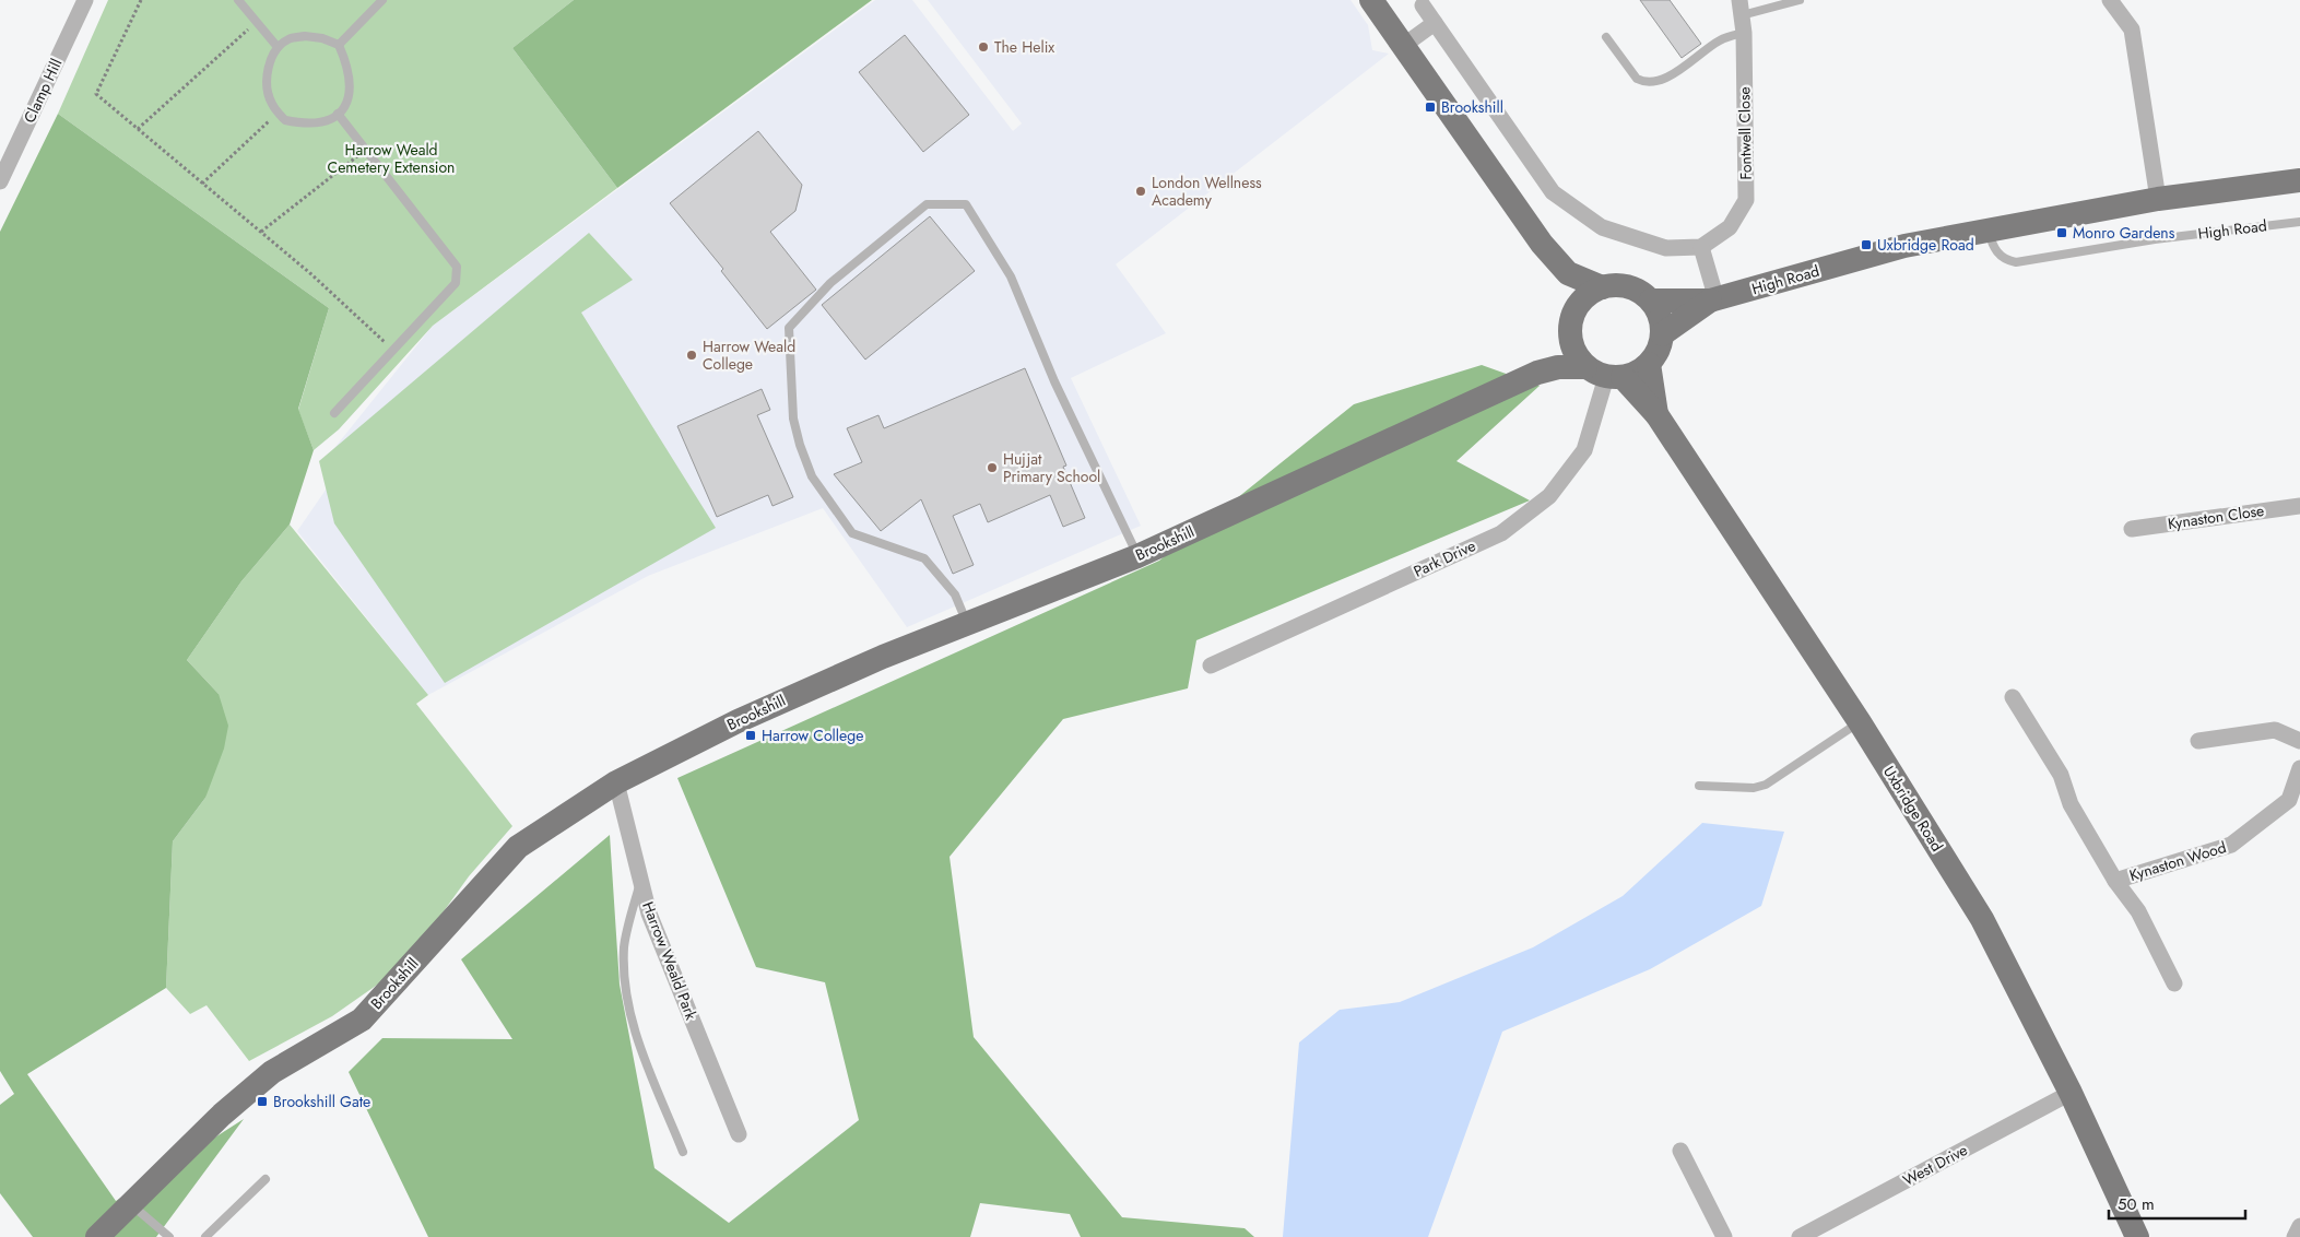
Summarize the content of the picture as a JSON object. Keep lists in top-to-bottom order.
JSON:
{
  "streets": {
    "main road": ["High Road", "Brookshill", "Uxbridge Road"],
    "street": [
      "Clamp Hill",
      "Fontwell Close",
      "Kynaston Close",
      "Park Drive",
      "Kynaston Wood",
      "Harrow Weald Park",
      "West Drive"
    ]
  },
  "crossings": [
    ["High Road", "Brookshill"],
    ["High Road", "Park Drive"],
    ["High Road", "Uxbridge Road"],
    ["Brookshill", "Park Drive"],
    ["Brookshill", "Uxbridge Road"],
    ["Brookshill", "Harrow Weald Park"],
    ["Park Drive", "Uxbridge Road"],
    ["Uxbridge Road", "West Drive"]
  ],
  "parks": ["Harrow Weald Cemetery Extension"],
  "places": {
    "other": [
      "The Helix",
      "London Wellness Academy",
      "Harrow Weald College",
      "Hujjat Primary School"
    ],
    "transit": [
      "Brookshill",
      "Monro Gardens",
      "Uxbridge Road",
      "Harrow College",
      "Brookshill Gate"
    ]
  },
  "scale_bar": "50 m"
}
